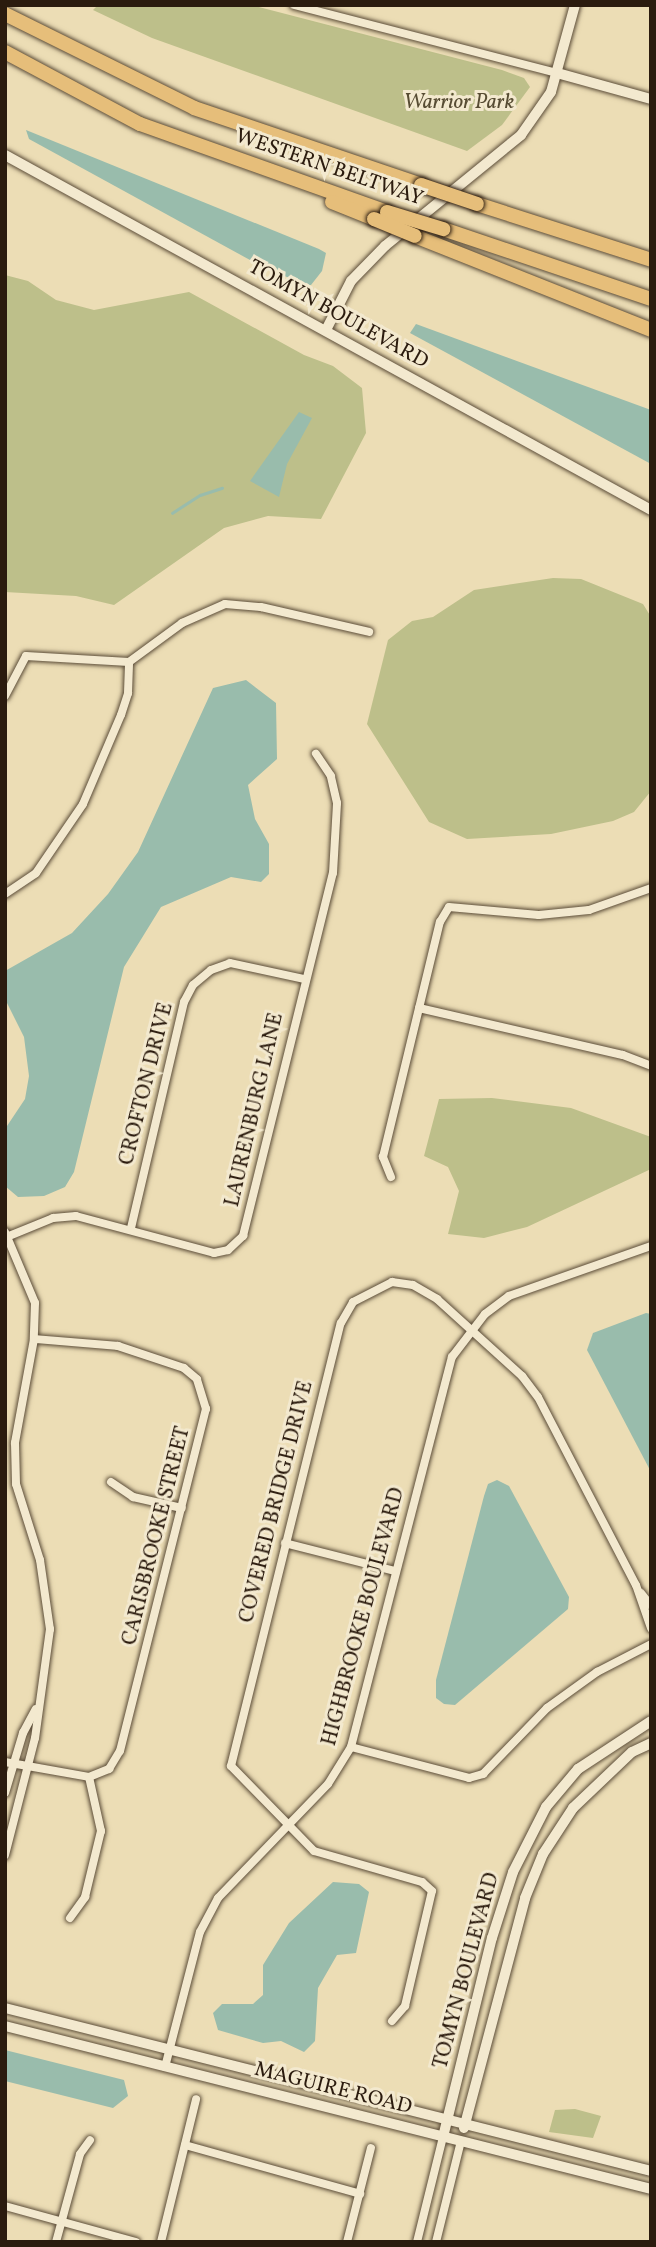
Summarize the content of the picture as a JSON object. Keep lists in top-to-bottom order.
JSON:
{
  "streets": {
    "highway": ["WESTERN BELTWAY"],
    "street": [
      "TOMYN BOULEVARD",
      "CROFTON DRIVE",
      "LAURENBURG LANE",
      "COVERED BRIDGE DRIVE",
      "CARISBROOKE STREET",
      "HIGHBROOKE BOULEVARD",
      "MAGUIRE ROAD"
    ]
  },
  "crossings": [
    ["TOMYN BOULEVARD", "MAGUIRE ROAD"],
    ["CROFTON DRIVE", "LAURENBURG LANE"],
    ["COVERED BRIDGE DRIVE", "HIGHBROOKE BOULEVARD"],
    ["HIGHBROOKE BOULEVARD", "MAGUIRE ROAD"]
  ],
  "parks": ["Warrior Park"]
}
